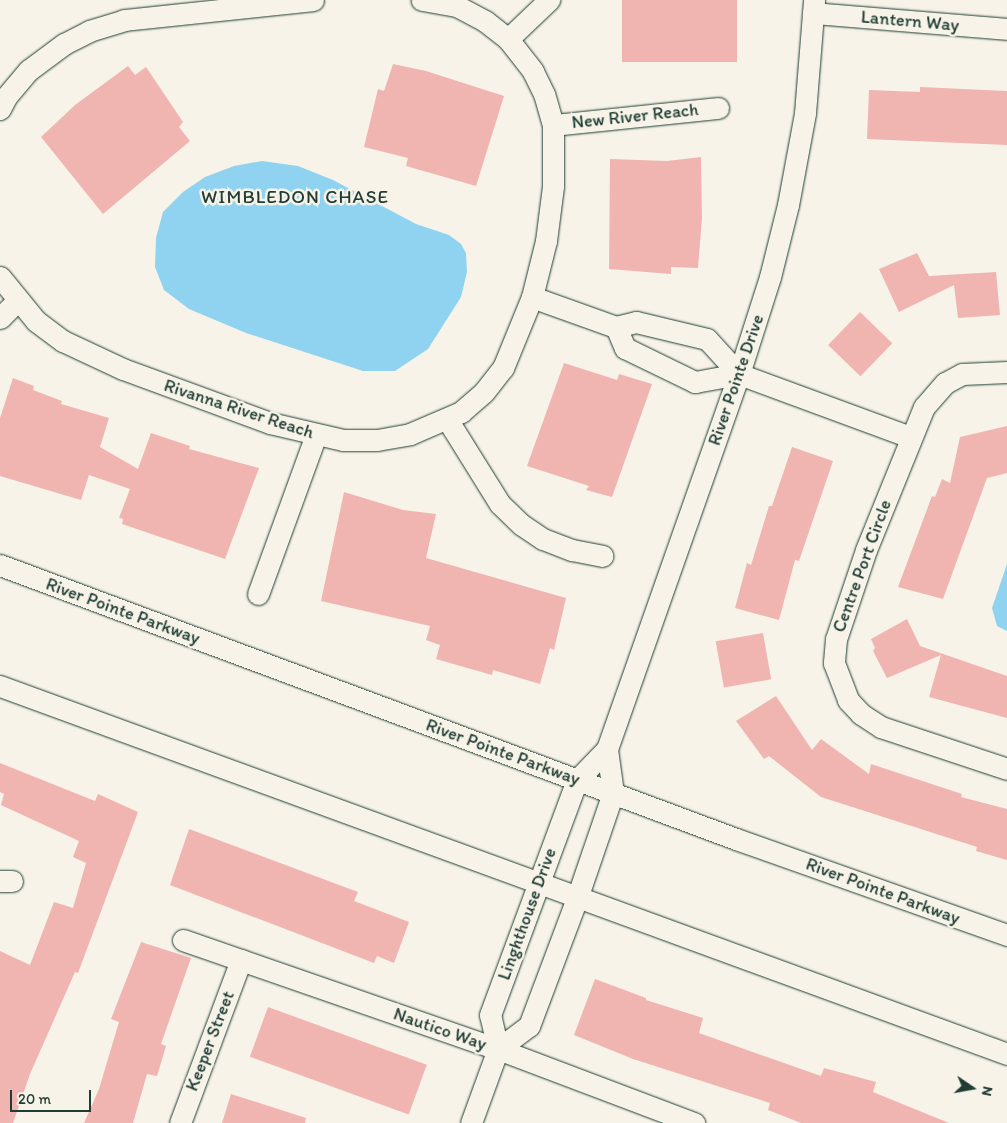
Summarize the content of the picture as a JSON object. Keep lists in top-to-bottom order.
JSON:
{
  "streets": {
    "street": [
      "Lantern Way",
      "New River Reach",
      "River Pointe Drive",
      "Rivanna River Reach",
      "Centre Port Circle",
      "River Pointe Parkway",
      "Linghthouse Drive",
      "Nautico Way",
      "Keeper Street"
    ]
  },
  "crossings": [
    ["Lantern Way", "River Pointe Drive"],
    ["New River Reach", "Rivanna River Reach"],
    ["River Pointe Drive", "River Pointe Parkway"],
    ["River Pointe Drive", "Linghthouse Drive"],
    ["River Pointe Parkway", "Linghthouse Drive"],
    ["Linghthouse Drive", "Nautico Way"],
    ["Nautico Way", "Keeper Street"]
  ],
  "districts": ["WIMBLEDON CHASE"],
  "scale_bar": "20 m",
  "north": "right"
}
